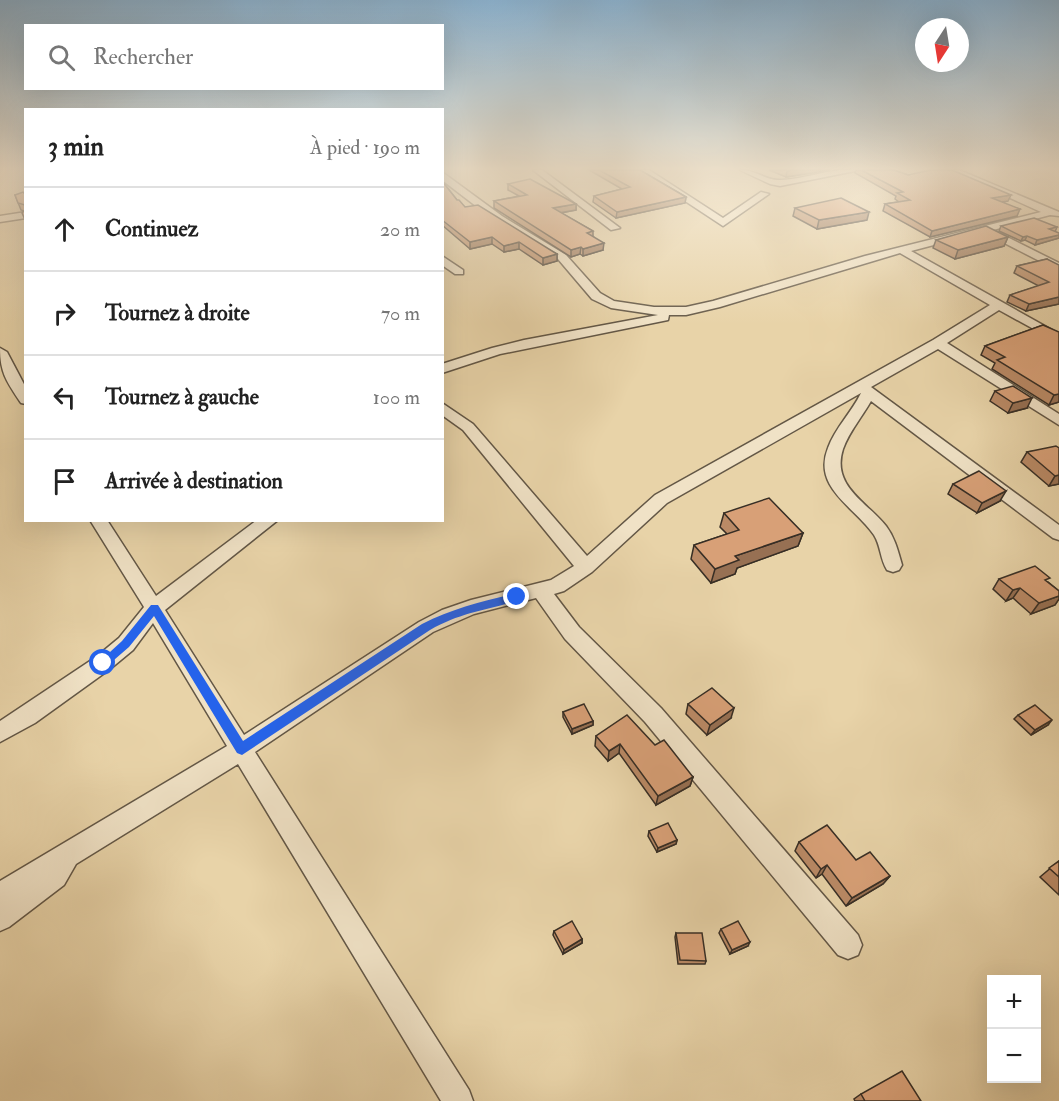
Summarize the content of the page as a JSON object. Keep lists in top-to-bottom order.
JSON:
{
  "north": "bottom",
  "page": {
    "search": "Rechercher",
    "heading": ["3 min", "À pied · 190 m"],
    "list": [
      ["Continuez", "20 m"],
      ["Tournez à droite", "70 m"],
      ["Tournez à gauche", "100 m"],
      "Arrivée à destination"
    ],
    "map_buttons": ["+", "−"]
  }
}
